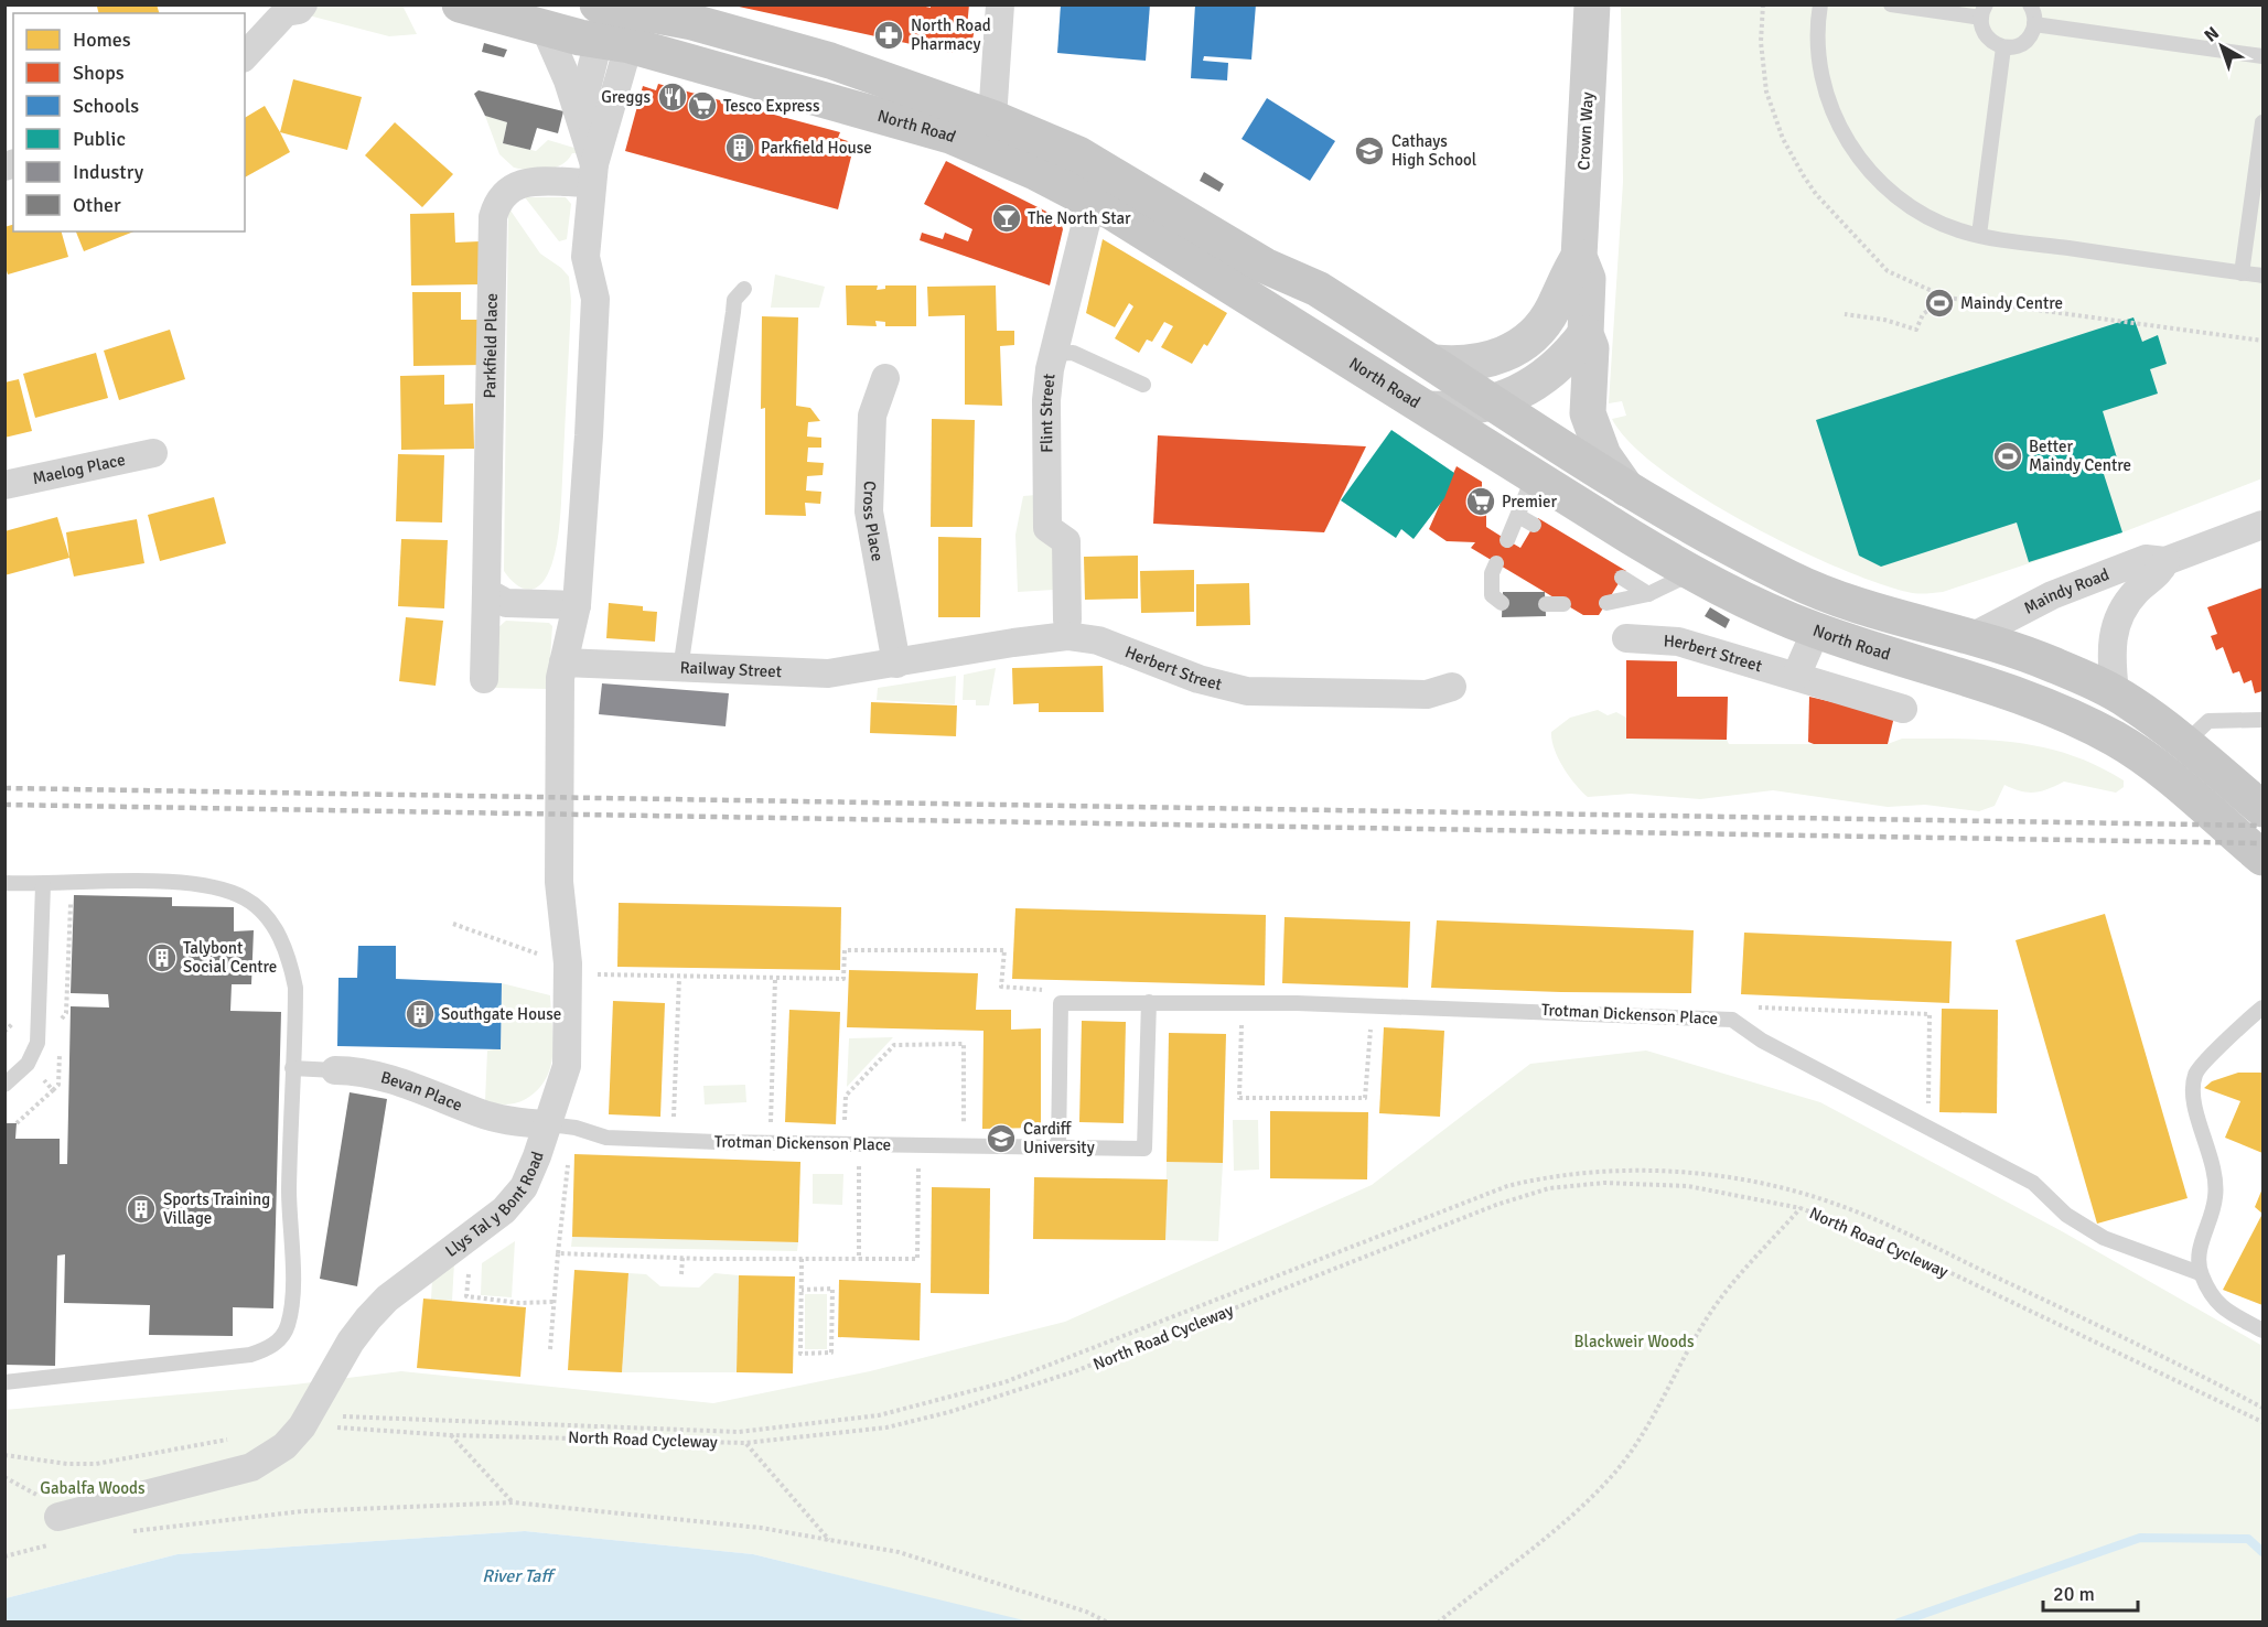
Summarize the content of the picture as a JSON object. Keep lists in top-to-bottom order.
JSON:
{
  "streets": {
    "main road": ["North Road"],
    "street": [
      "Crown Way",
      "Parkfield Place",
      "Flint Street",
      "Maelog Place",
      "Cross Place",
      "Maindy Road",
      "Herbert Street",
      "Railway Street",
      "Bevan Place",
      "Llys Tal y Bont Road"
    ],
    "lane": ["Trotman Dickenson Place"],
    "path": ["North Road Cycleway"]
  },
  "crossings": [
    ["North Road", "Crown Way"],
    ["North Road", "Flint Street"],
    ["North Road", "Maindy Road"],
    ["Cross Place", "Herbert Street"],
    ["Cross Place", "Railway Street"],
    ["Herbert Street", "Railway Street"],
    ["Railway Street", "Llys Tal y Bont Road"],
    ["Trotman Dickenson Place", "Bevan Place"],
    ["Trotman Dickenson Place", "Llys Tal y Bont Road"],
    ["Bevan Place", "Llys Tal y Bont Road"],
    ["Llys Tal y Bont Road", "North Road Cycleway"]
  ],
  "water": ["River Taff"],
  "parks": ["Blackweir Woods", "Gabalfa Woods"],
  "places": {
    "pharmacy": ["North Road Pharmacy"],
    "restaurant": ["Greggs"],
    "supermarket": ["Tesco Express", "Premier"],
    "building": [
      "Parkfield House",
      "Talybont Social Centre",
      "Southgate House",
      "Sports Training Village"
    ],
    "school or university": ["Cathays High School", "Cardiff University"],
    "bar": ["The North Star"],
    "sports": ["Maindy Centre", "Better Maindy Centre"]
  },
  "legend": [
    "Homes",
    "Shops",
    "Schools",
    "Public",
    "Industry",
    "Other"
  ],
  "scale_bar": "20 m",
  "north": "top left"
}
